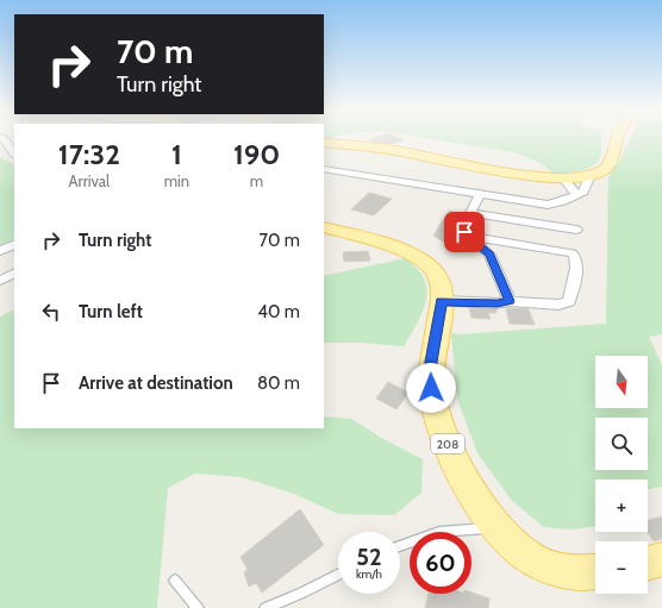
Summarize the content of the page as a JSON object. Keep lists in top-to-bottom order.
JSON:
{
  "streets": {
    "main road": ["208"]
  },
  "north": "bottom",
  "page": {
    "turn": ["70 m", "Turn right"],
    "eta": [
      "17:32",
      "Arrival",
      "1",
      "min",
      "190",
      "m"
    ],
    "list": [
      {
        "name": "Turn right",
        "value": "70 m"
      },
      {
        "name": "Turn left",
        "value": "40 m"
      },
      {
        "name": "Arrive at destination",
        "value": "80 m"
      }
    ],
    "map_buttons": ["+", "−"],
    "speed": "52 km/h",
    "limit": "60"
  }
}
